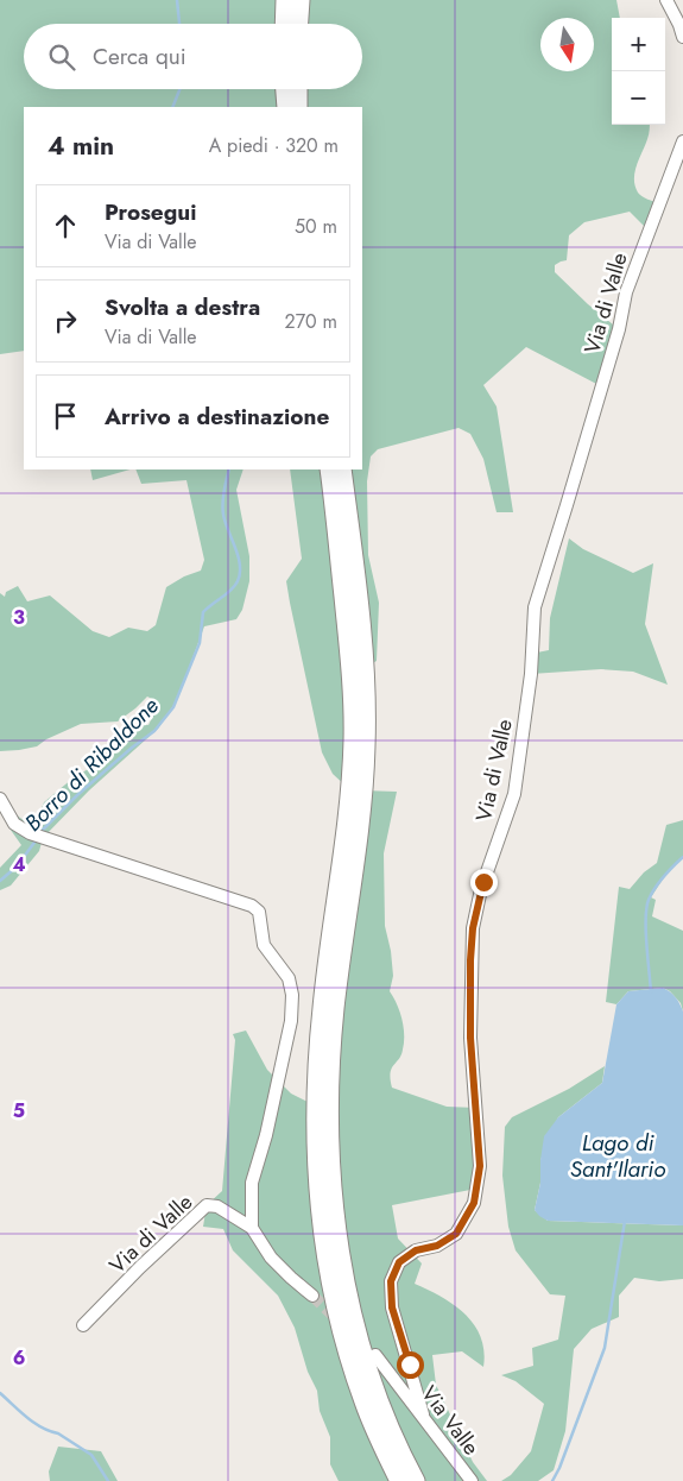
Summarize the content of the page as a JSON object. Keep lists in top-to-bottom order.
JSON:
{
  "streets": {
    "street": ["Via di Valle", "Via Valle"]
  },
  "crossings": [
    ["Via di Valle", "Via Valle"]
  ],
  "water": ["Borro di Ribaldone", "Lago di Sant'Ilario"],
  "north": "bottom",
  "page": {
    "map_buttons": ["+", "−"],
    "search": "Cerca qui",
    "heading": ["4 min", "A piedi · 320 m"],
    "list": [
      ["Prosegui", "Via di Valle", "50 m"],
      ["Svolta a destra", "Via di Valle", "270 m"],
      "Arrivo a destinazione"
    ]
  },
  "grid": {
    "rows": [
      "3",
      "4",
      "5",
      "6"
    ]
  }
}
